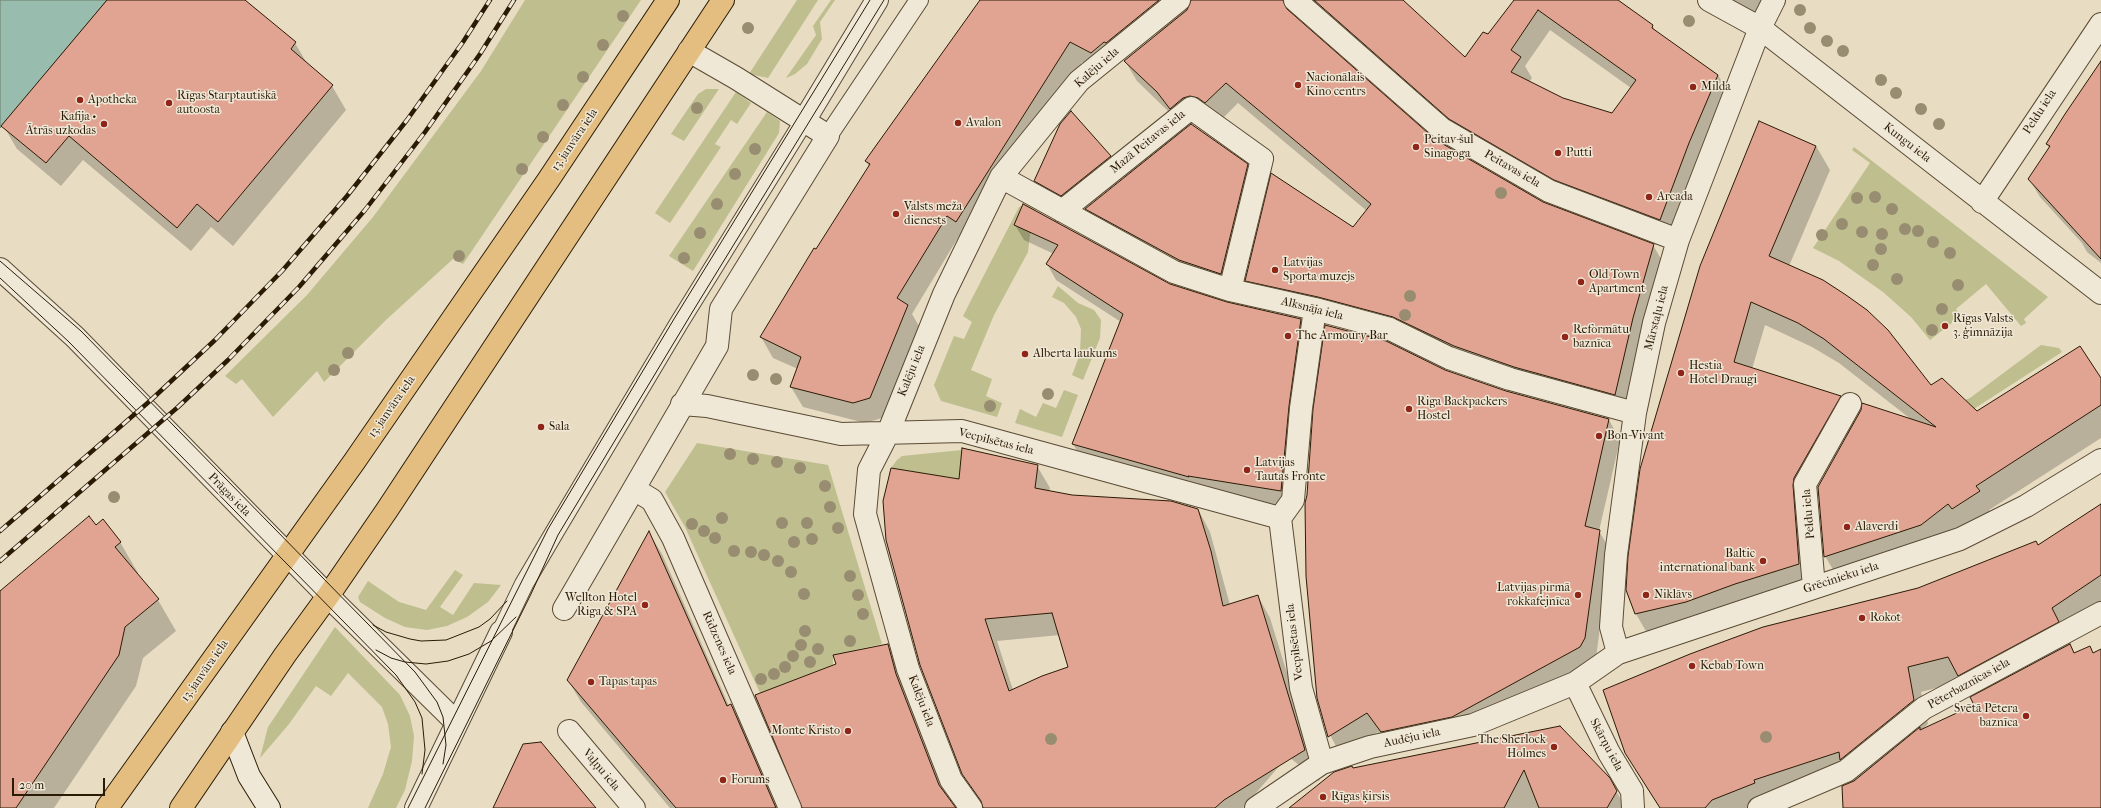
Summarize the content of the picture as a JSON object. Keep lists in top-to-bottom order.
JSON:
{
  "streets": {
    "main road": ["13. janvāra iela"],
    "street": [
      "Kalēju iela",
      "Peldu iela",
      "Mazā Peitavas iela",
      "Kungu iela",
      "Peitavas iela",
      "Alksnāja iela",
      "Mārstaļu iela",
      "Vecpilsētas iela",
      "Prāgas iela",
      "Grēcinieku iela",
      "Rīdzenes iela",
      "Pēterbaznīcas iela",
      "Audēju iela",
      "Skārņu iela",
      "Vaļņu iela"
    ]
  },
  "crossings": [
    ["Kalēju iela", "Alksnāja iela"],
    ["Kalēju iela", "Vecpilsētas iela"],
    ["Peldu iela", "Kungu iela"],
    ["Peldu iela", "Grēcinieku iela"],
    ["13. janvāra iela", "Prāgas iela"],
    ["Mazā Peitavas iela", "Alksnāja iela"],
    ["Kungu iela", "Mārstaļu iela"],
    ["Peitavas iela", "Mārstaļu iela"],
    ["Alksnāja iela", "Mārstaļu iela"],
    ["Mārstaļu iela", "Grēcinieku iela"],
    ["Vecpilsētas iela", "Audēju iela"],
    ["Grēcinieku iela", "Audēju iela"],
    ["Grēcinieku iela", "Skārņu iela"],
    ["Audēju iela", "Skārņu iela"]
  ],
  "places": [
    "Nacionālais Kino centrs",
    "Milda",
    "Apotheka",
    "Rīgas Starptautiskā autoosta",
    "Avalon",
    "Kafija • Ātrās uzkodas",
    "Peitav-šul Sinagoga",
    "Putti",
    "Arcada",
    "Valsts meža dienests",
    "Latvijas Sporta muzejs",
    "Old Town Apartment",
    "Rīgas Valsts 3. ģimnāzija",
    "The Armoury Bar",
    "Reformātu baznīca",
    "Alberta laukums",
    "Hestia Hotel Draugi",
    "Riga Backpackers Hostel",
    "Sala",
    "Bon-Vivant",
    "Latvijas Tautas Fronte",
    "Alaverdi",
    "Baltic international bank",
    "Latvijas pirmā rokkafejnīca",
    "Niklāvs",
    "Wellton Hotel Riga & SPA",
    "Rokot",
    "Kebab Town",
    "Tapas tapas",
    "Svētā Pētera baznīca",
    "Monte Kristo",
    "The Sherlock Holmes",
    "Forums",
    "Rīgas ķirsis"
  ],
  "scale_bar": "20 m"
}
